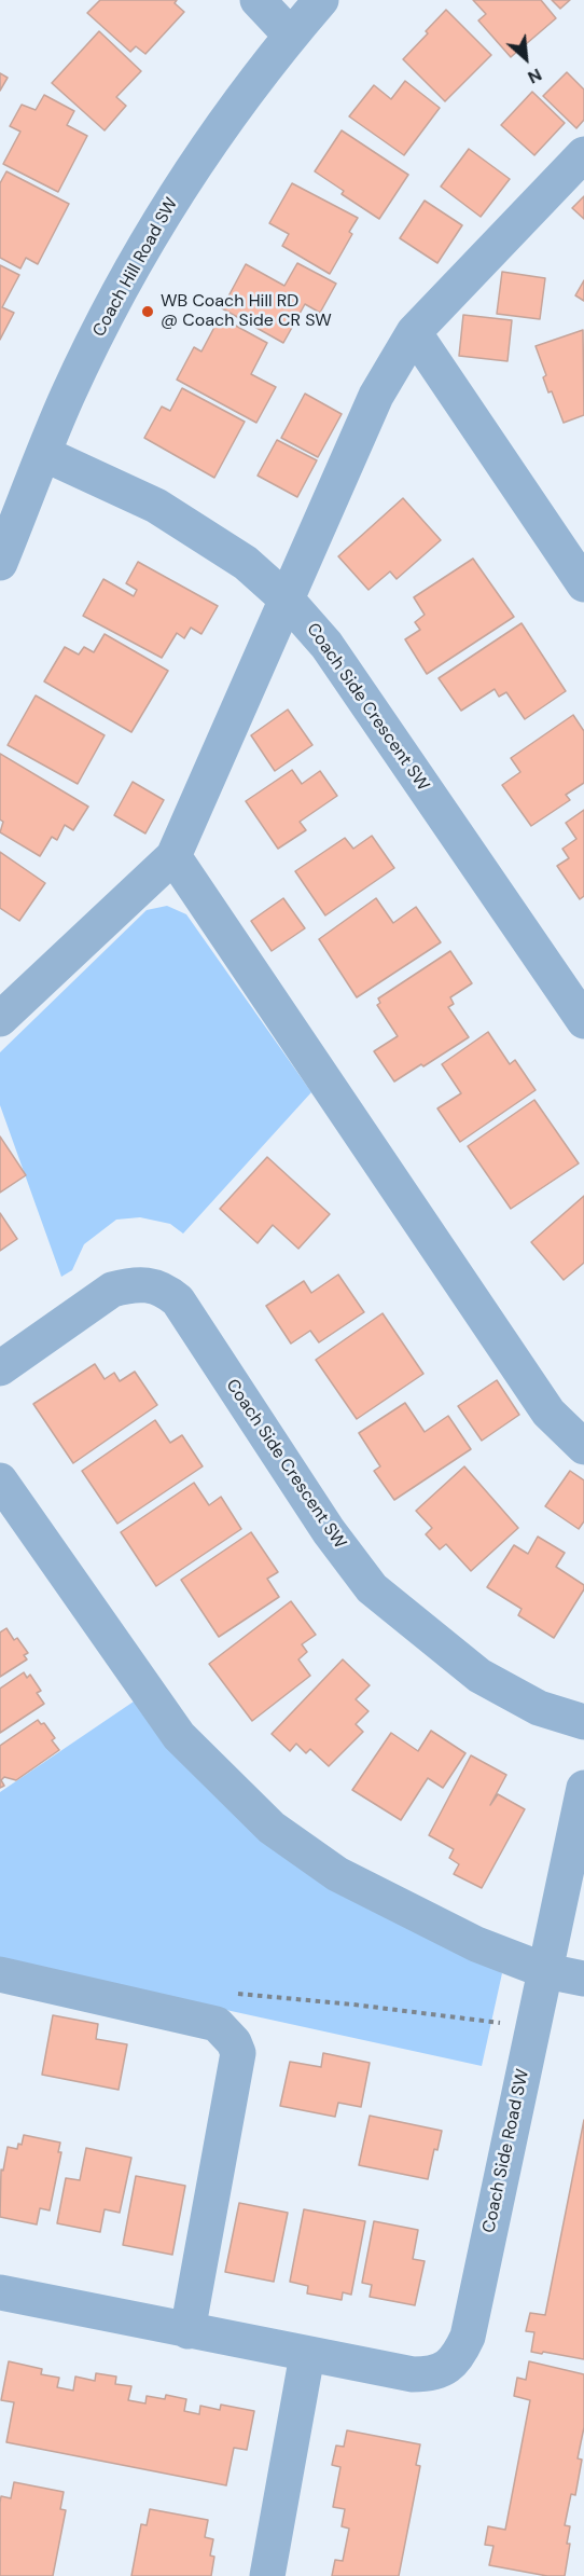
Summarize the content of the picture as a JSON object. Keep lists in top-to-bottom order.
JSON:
{
  "streets": {
    "street": ["Coach Hill Road SW", "Coach Side Crescent SW", "Coach Side Road SW"]
  },
  "crossings": [
    ["Coach Hill Road SW", "Coach Side Crescent SW"]
  ],
  "places": ["WB Coach Hill RD @ Coach Side CR SW"],
  "north": "bottom right"
}
